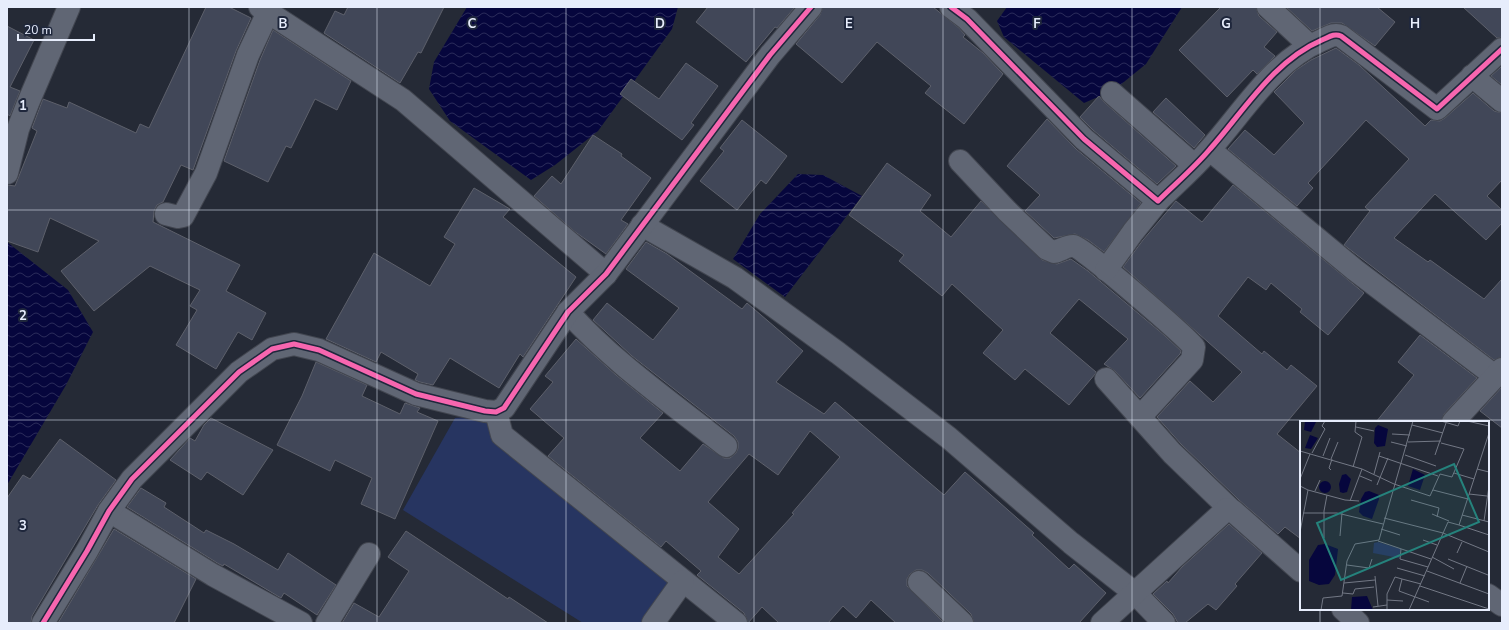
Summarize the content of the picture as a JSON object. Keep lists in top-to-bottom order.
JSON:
{
  "scale_bar": "20 m",
  "grid": {
    "columns": [
      "B",
      "C",
      "D",
      "E",
      "F",
      "G",
      "H"
    ],
    "rows": ["1", "2", "3"]
  }
}
